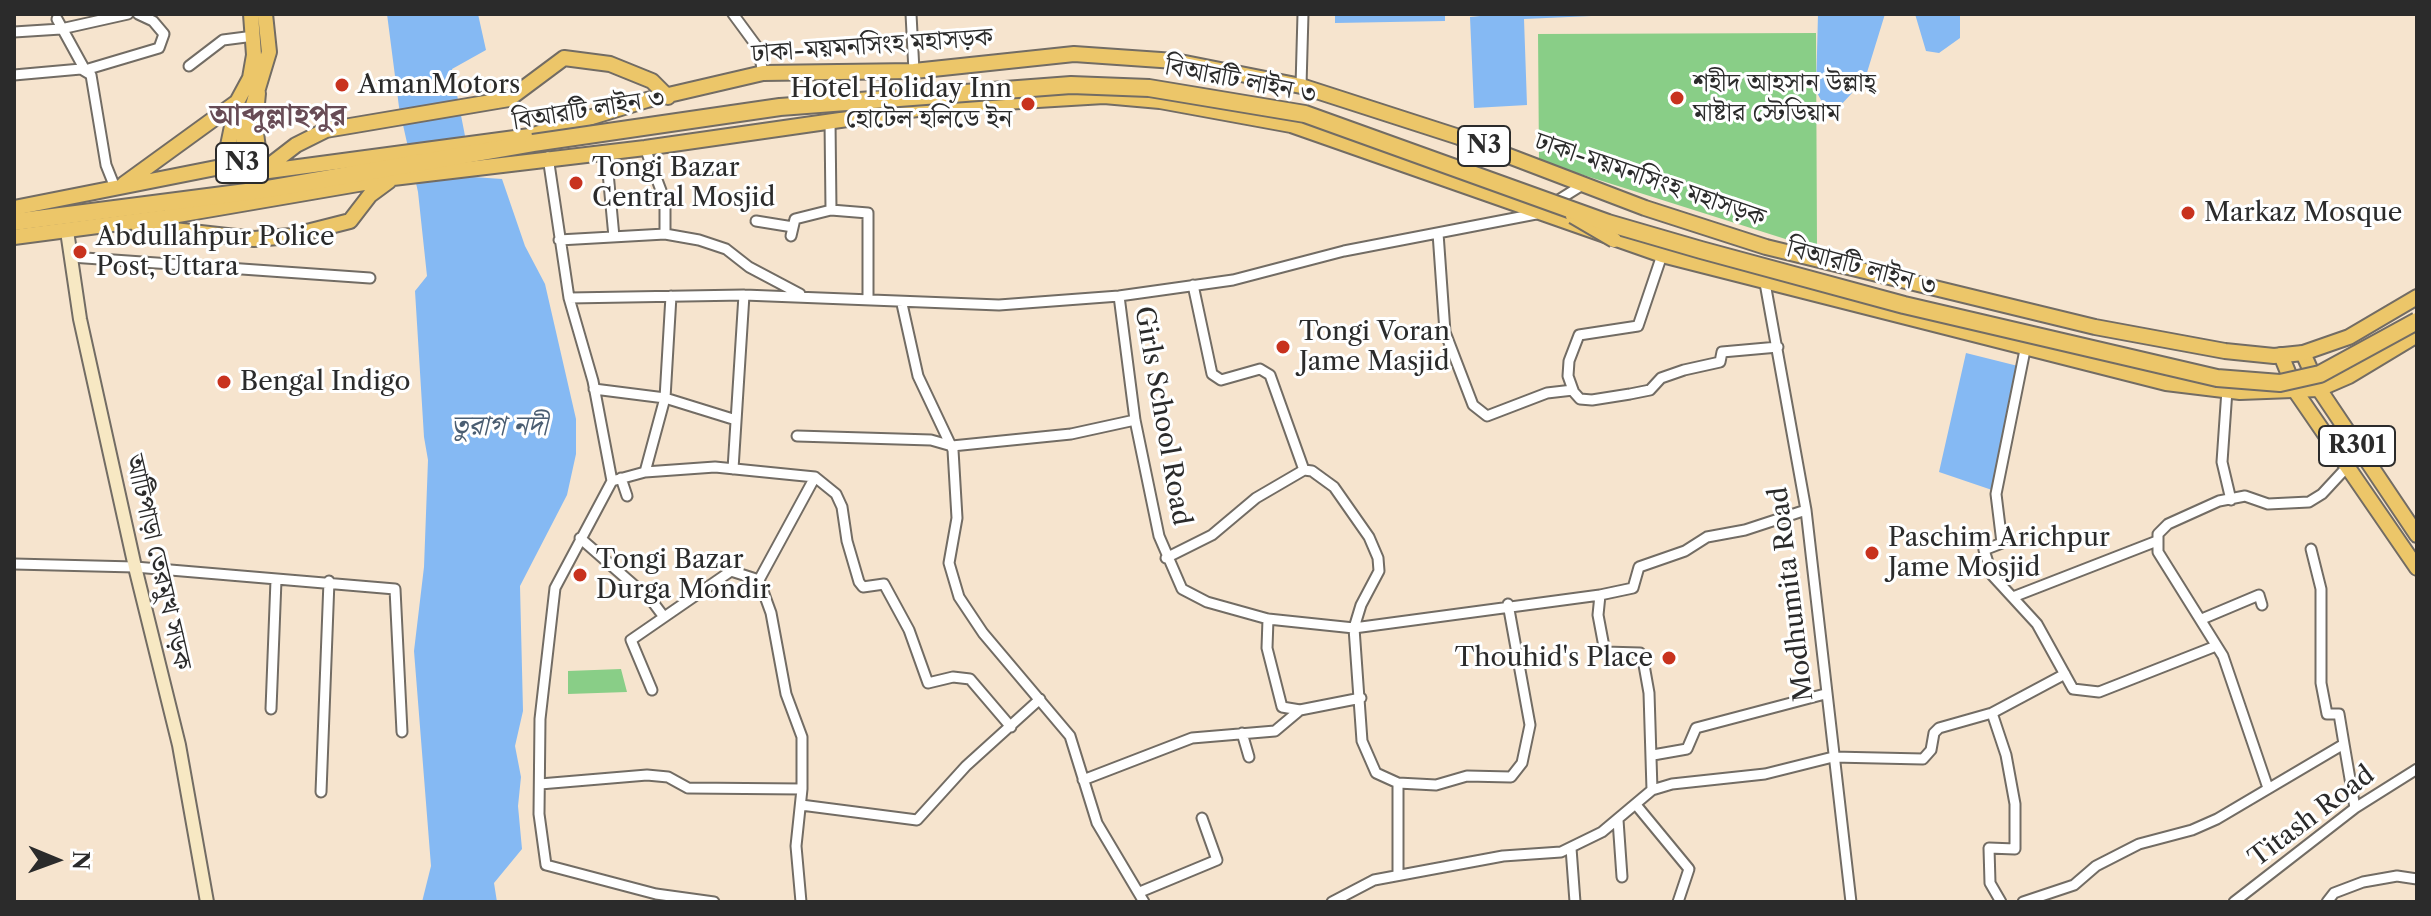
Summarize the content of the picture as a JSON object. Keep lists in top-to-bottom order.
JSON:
{
  "streets": {
    "highway": ["বিআরটি লাইন ৩"],
    "main road": [
      "ঢাকা-ময়মনসিংহ মহাসড়ক",
      "N3",
      "R301",
      "আটিপাড়া তেরমুখ সড়ক"
    ],
    "street": ["Girls School Road", "Modhumita Road", "Titash Road"]
  },
  "crossings": [
    ["ঢাকা-ময়মনসিংহ মহাসড়ক", "বিআরটি লাইন ৩"],
    ["ঢাকা-ময়মনসিংহ মহাসড়ক", "N3"],
    ["ঢাকা-ময়মনসিংহ মহাসড়ক", "R301"],
    ["বিআরটি লাইন ৩", "N3"],
    ["N3", "আটিপাড়া তেরমুখ সড়ক"],
    ["Girls School Road", "Modhumita Road"]
  ],
  "districts": ["আব্দুল্লাহপুর"],
  "water": ["তুরাগ নদী"],
  "places": [
    "AmanMotors",
    "শহীদ আহসান উল্লাহ্‌ মাষ্টার স্টেডিয়াম",
    "Hotel Holiday Inn হোটেল হলিডে ইন",
    "Tongi Bazar Central Mosjid",
    "Markaz Mosque",
    "Abdullahpur Police Post, Uttara",
    "Tongi Voran Jame Masjid",
    "Bengal Indigo",
    "Paschim Arichpur Jame Mosjid",
    "Tongi Bazar Durga Mondir",
    "Thouhid's Place"
  ],
  "north": "right"
}
